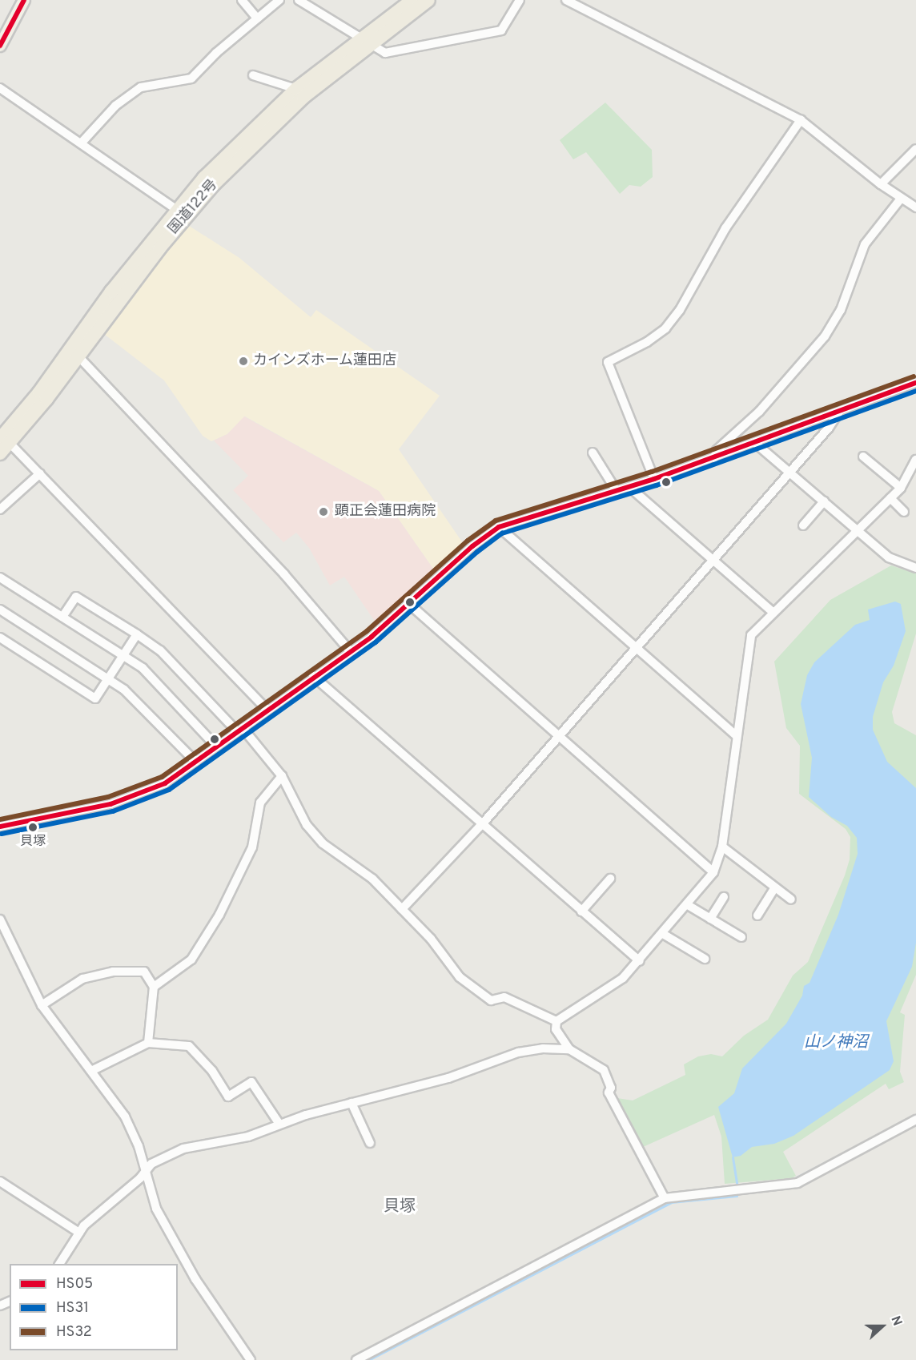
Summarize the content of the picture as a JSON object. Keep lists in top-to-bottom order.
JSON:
{
  "streets": {
    "highway": ["国道122号"]
  },
  "districts": ["貝塚"],
  "water": ["山ノ神沼"],
  "places": ["カインズホーム蓮田店", "顕正会蓮田病院", "貝塚"],
  "lines": ["transit line HS05", "transit line HS32", "transit line HS31"],
  "legend": ["HS05", "HS31", "HS32"],
  "north": "right"
}
